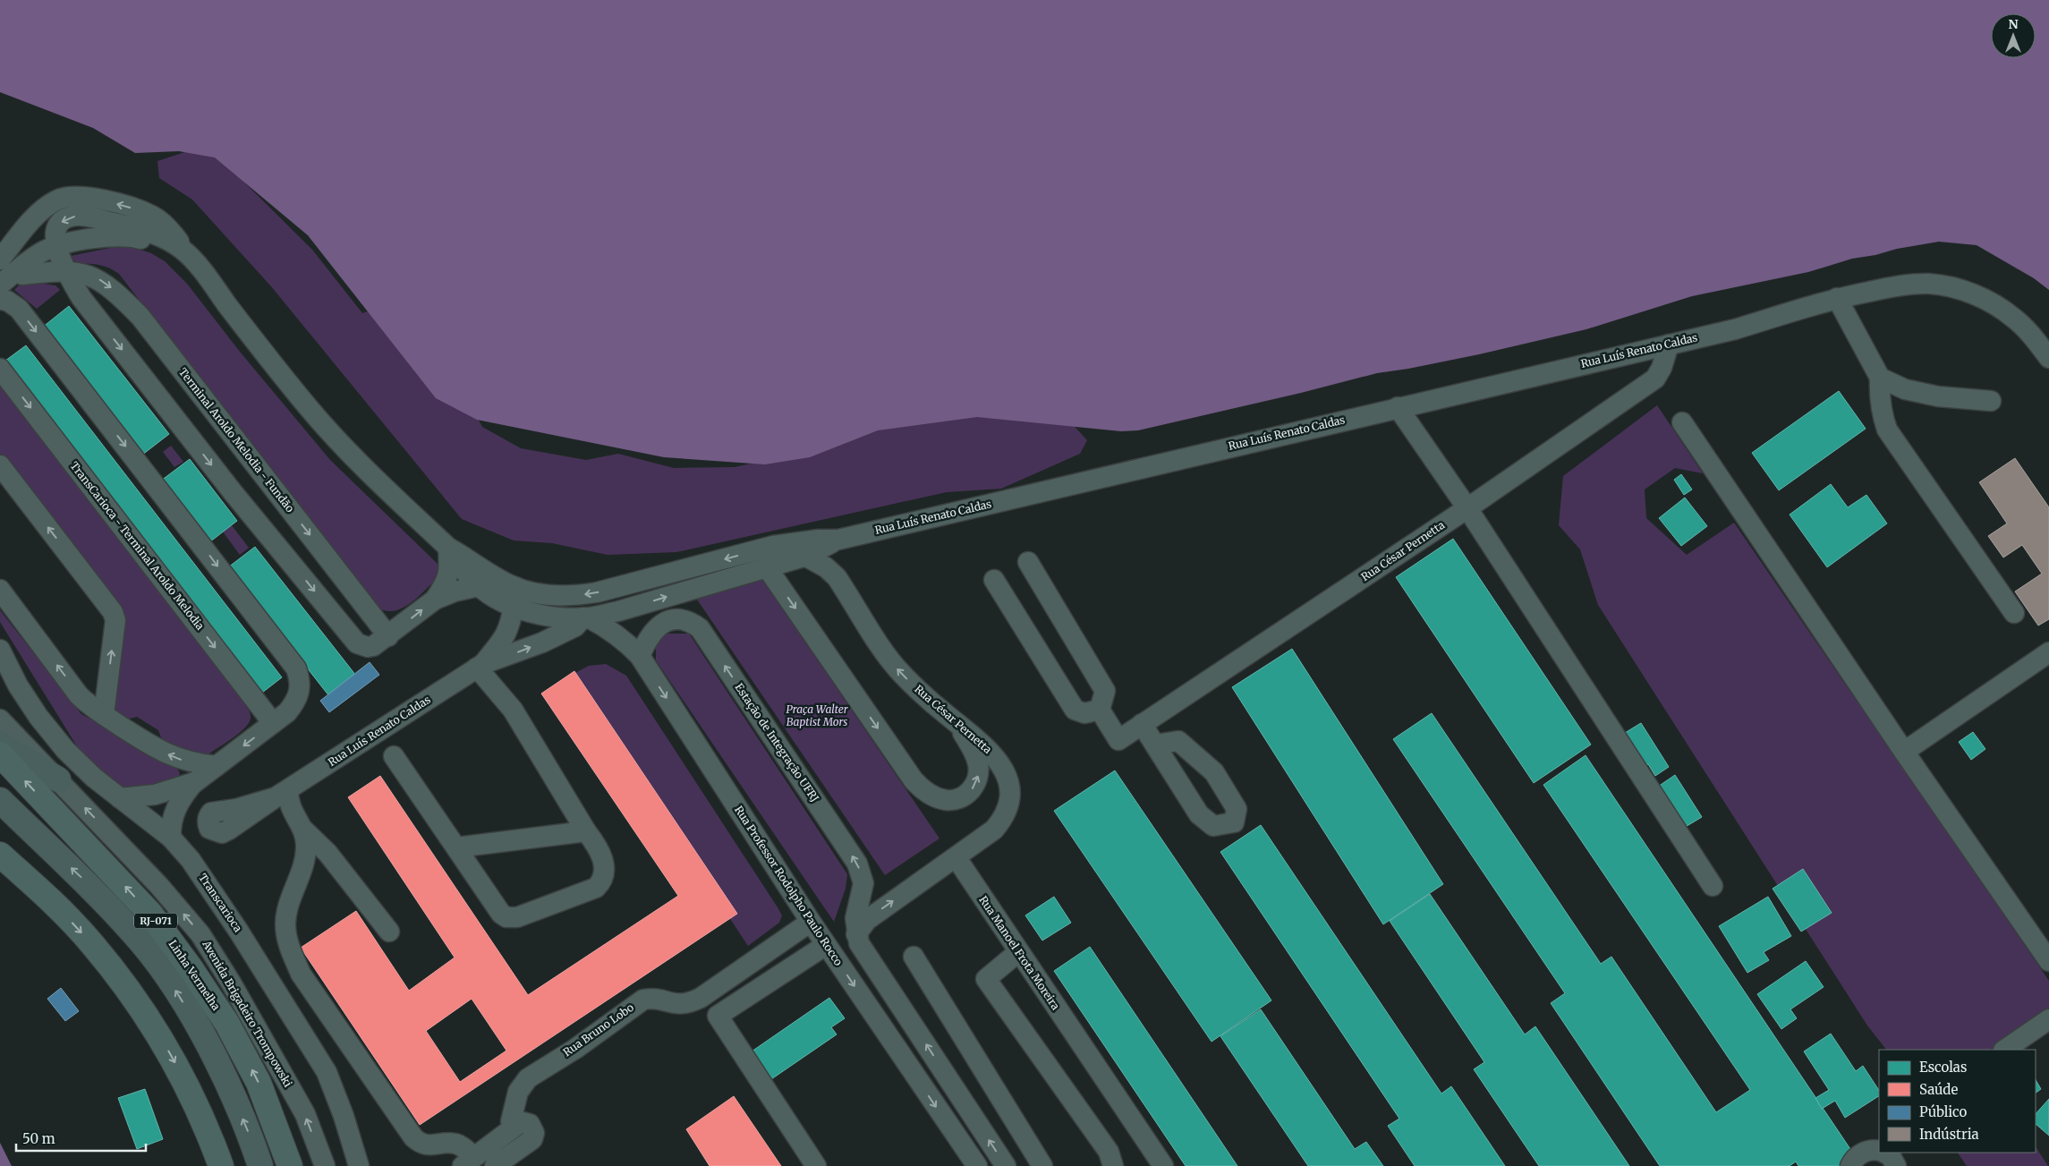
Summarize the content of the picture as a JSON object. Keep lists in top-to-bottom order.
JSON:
{
  "streets": {
    "highway": ["RJ-071", "Linha Vermelha"],
    "street": [
      "Rua Luís Renato Caldas",
      "Terminal Aroldo Melodia - Fundão",
      "TransCarioca - Terminal Aroldo Melodia",
      "Rua César Pernetta",
      "Estação de Integração UFRJ",
      "Rua Professor Rodolpho Paulo Rocco",
      "Transcarioca",
      "Rua Manoel Frota Moreira",
      "Avenida Brigadeiro Trompowski",
      "Rua Bruno Lobo"
    ]
  },
  "crossings": [
    ["Rua Luís Renato Caldas", "Rua César Pernetta"],
    ["Rua Luís Renato Caldas", "Rua Professor Rodolpho Paulo Rocco"],
    ["Rua César Pernetta", "Estação de Integração UFRJ"],
    ["Rua César Pernetta", "Rua Manoel Frota Moreira"],
    ["Estação de Integração UFRJ", "Rua Professor Rodolpho Paulo Rocco"],
    ["Rua Professor Rodolpho Paulo Rocco", "Rua Bruno Lobo"]
  ],
  "one_way": ["Estação de Integração UFRJ", "Avenida Brigadeiro Trompowski"],
  "parks": ["Praça Walter Baptist Mors"],
  "legend": [
    "Escolas",
    "Saúde",
    "Público",
    "Indústria"
  ],
  "scale_bar": "50 m",
  "north": "top"
}
